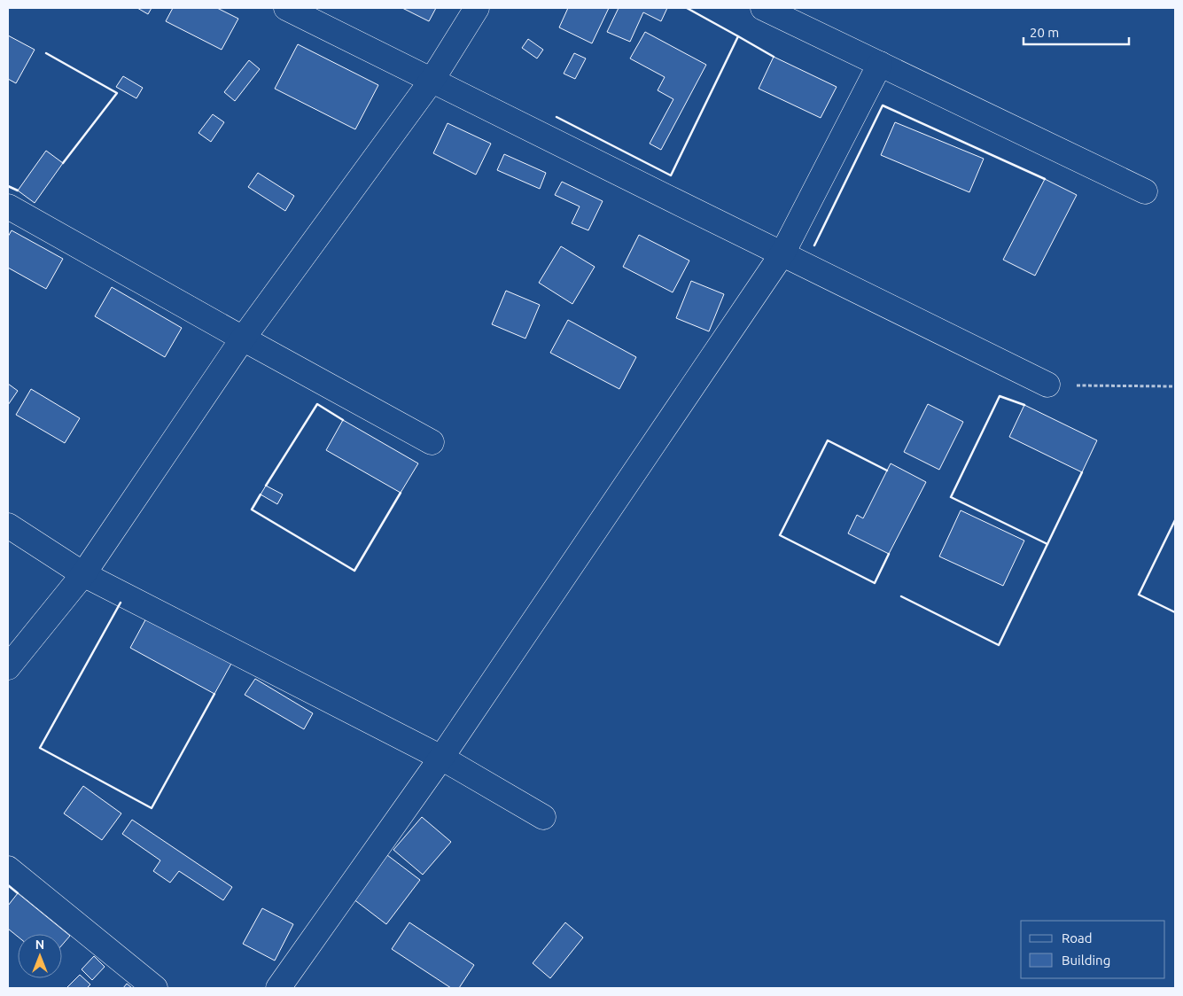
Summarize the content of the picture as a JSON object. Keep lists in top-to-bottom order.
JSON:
{
  "legend": ["Road", "Building"],
  "scale_bar": "20 m",
  "north": "top"
}
